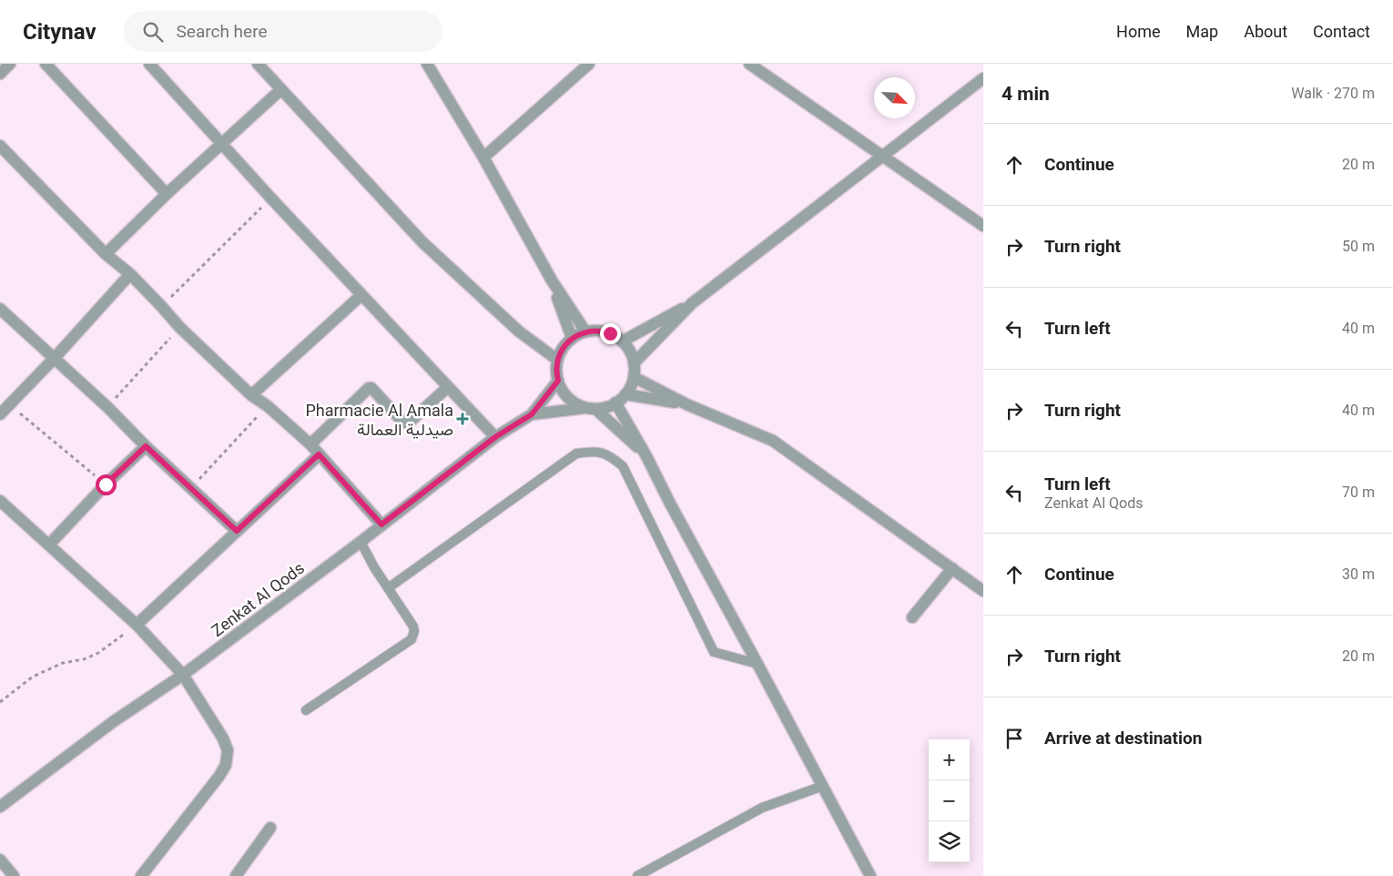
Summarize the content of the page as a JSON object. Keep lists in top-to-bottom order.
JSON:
{
  "streets": {
    "street": ["Zenkat Al Qods"]
  },
  "places": {
    "health": ["Pharmacie Al Amala صيدلية العمالة"]
  },
  "north": "bottom right",
  "page": {
    "header": "Citynav",
    "search": "Search here",
    "nav": [
      "Home",
      "Map",
      "About",
      "Contact"
    ],
    "heading": ["4 min", "Walk · 270 m"],
    "list": [
      ["Continue", "20 m"],
      ["Turn right", "50 m"],
      ["Turn left", "40 m"],
      ["Turn right", "40 m"],
      ["Turn left", "Zenkat Al Qods", "70 m"],
      ["Continue", "30 m"],
      ["Turn right", "20 m"],
      "Arrive at destination"
    ],
    "map_buttons": ["+", "−"]
  }
}
